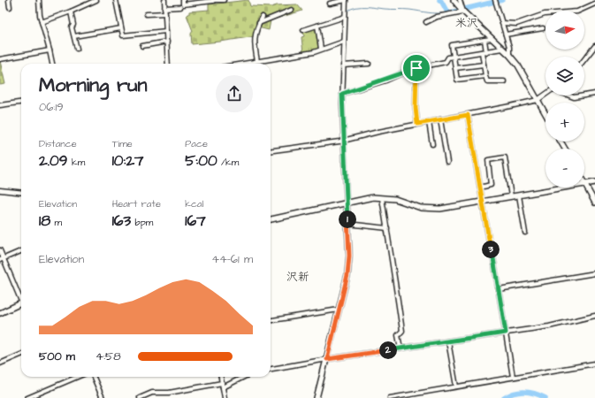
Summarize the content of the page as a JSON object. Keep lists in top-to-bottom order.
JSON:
{
  "districts": ["米沢", "沢新"],
  "north": "right",
  "page": {
    "map_buttons": ["+", "−"],
    "heading": ["Morning run", "06:19"],
    "stats": [
      ["Distance", "2.09 km"],
      ["Time", "10:27"],
      ["Pace", "5:00 /km"],
      ["Elevation", "18 m"],
      ["Heart rate", "163 bpm"],
      ["kcal", "167"]
    ],
    "pins": ["1", "3", "2"],
    "chart": ["Elevation", "44–61 m"],
    "list": [
      {
        "name": "500 m",
        "note": "4:58"
      }
    ]
  }
}
